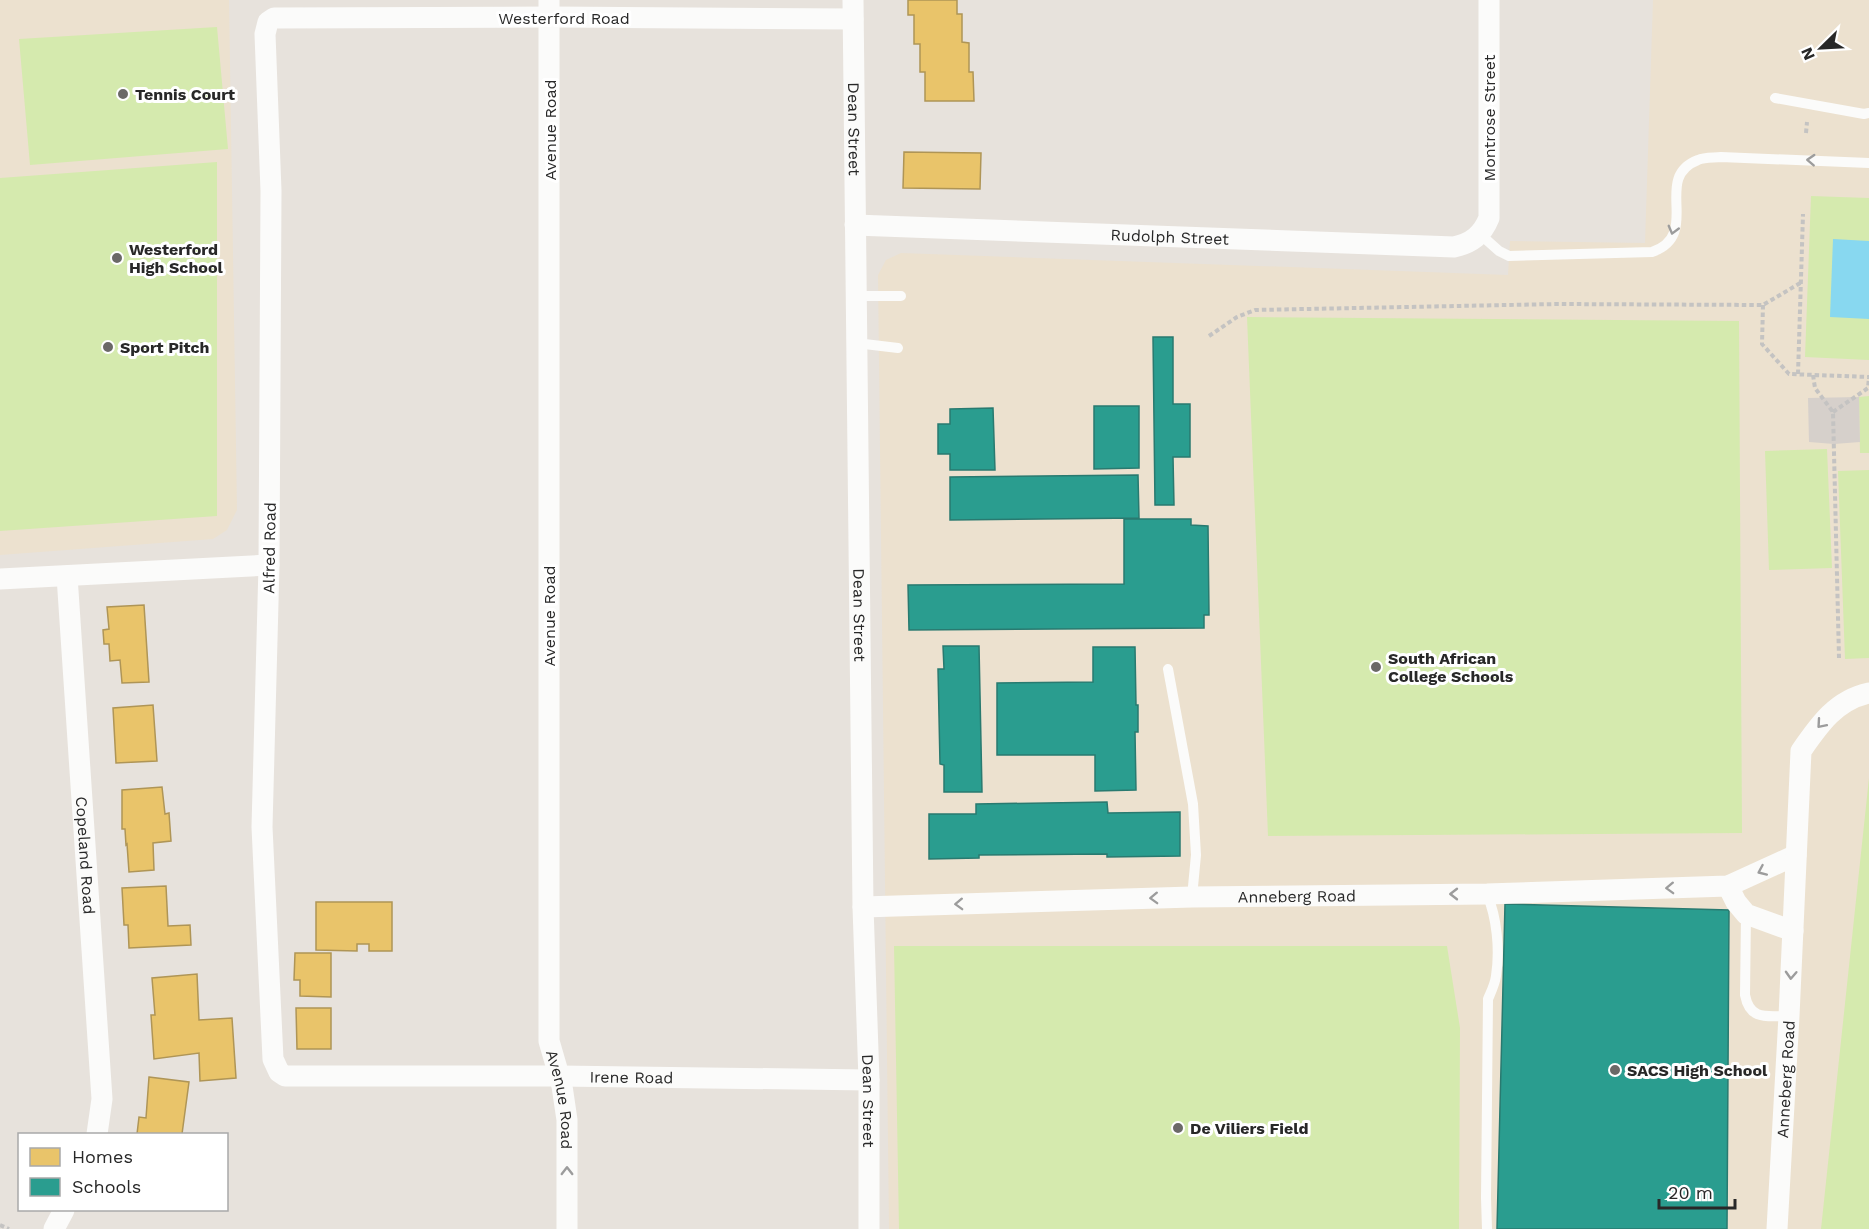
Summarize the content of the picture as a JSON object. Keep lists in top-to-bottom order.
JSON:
{
  "streets": {
    "street": [
      "Westerford Road",
      "Montrose Street",
      "Dean Street",
      "Avenue Road",
      "Rudolph Street",
      "Alfred Road",
      "Copeland Road",
      "Anneberg Road",
      "Irene Road"
    ]
  },
  "crossings": [
    ["Westerford Road", "Dean Street"],
    ["Westerford Road", "Avenue Road"],
    ["Westerford Road", "Alfred Road"],
    ["Montrose Street", "Rudolph Street"],
    ["Dean Street", "Rudolph Street"],
    ["Dean Street", "Anneberg Road"],
    ["Dean Street", "Irene Road"],
    ["Avenue Road", "Irene Road"],
    ["Alfred Road", "Irene Road"]
  ],
  "one_way": ["Anneberg Road"],
  "places": [
    "Tennis Court",
    "Westerford High School",
    "Sport Pitch",
    "South African College Schools",
    "SACS High School",
    "De Viliers Field"
  ],
  "legend": ["Homes", "Schools"],
  "scale_bar": "20 m",
  "north": "bottom left"
}
